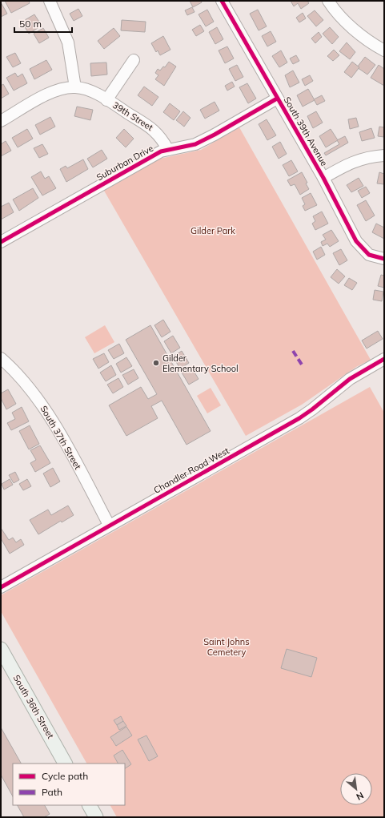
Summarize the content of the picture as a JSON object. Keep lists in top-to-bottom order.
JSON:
{
  "streets": {
    "main road": ["South 36th Street"],
    "street": [
      "39th Street",
      "South 39th Avenue",
      "Suburban Drive",
      "South 37th Street",
      "Chandler Road West"
    ]
  },
  "crossings": [
    ["39th Street", "Suburban Drive"],
    ["South 39th Avenue", "Suburban Drive"],
    ["South 37th Street", "Chandler Road West"]
  ],
  "parks": ["Gilder Park", "Saint Johns Cemetery"],
  "places": ["Gilder Elementary School"],
  "legend": ["Cycle path", "Path"],
  "scale_bar": "50 m",
  "north": "bottom right"
}
